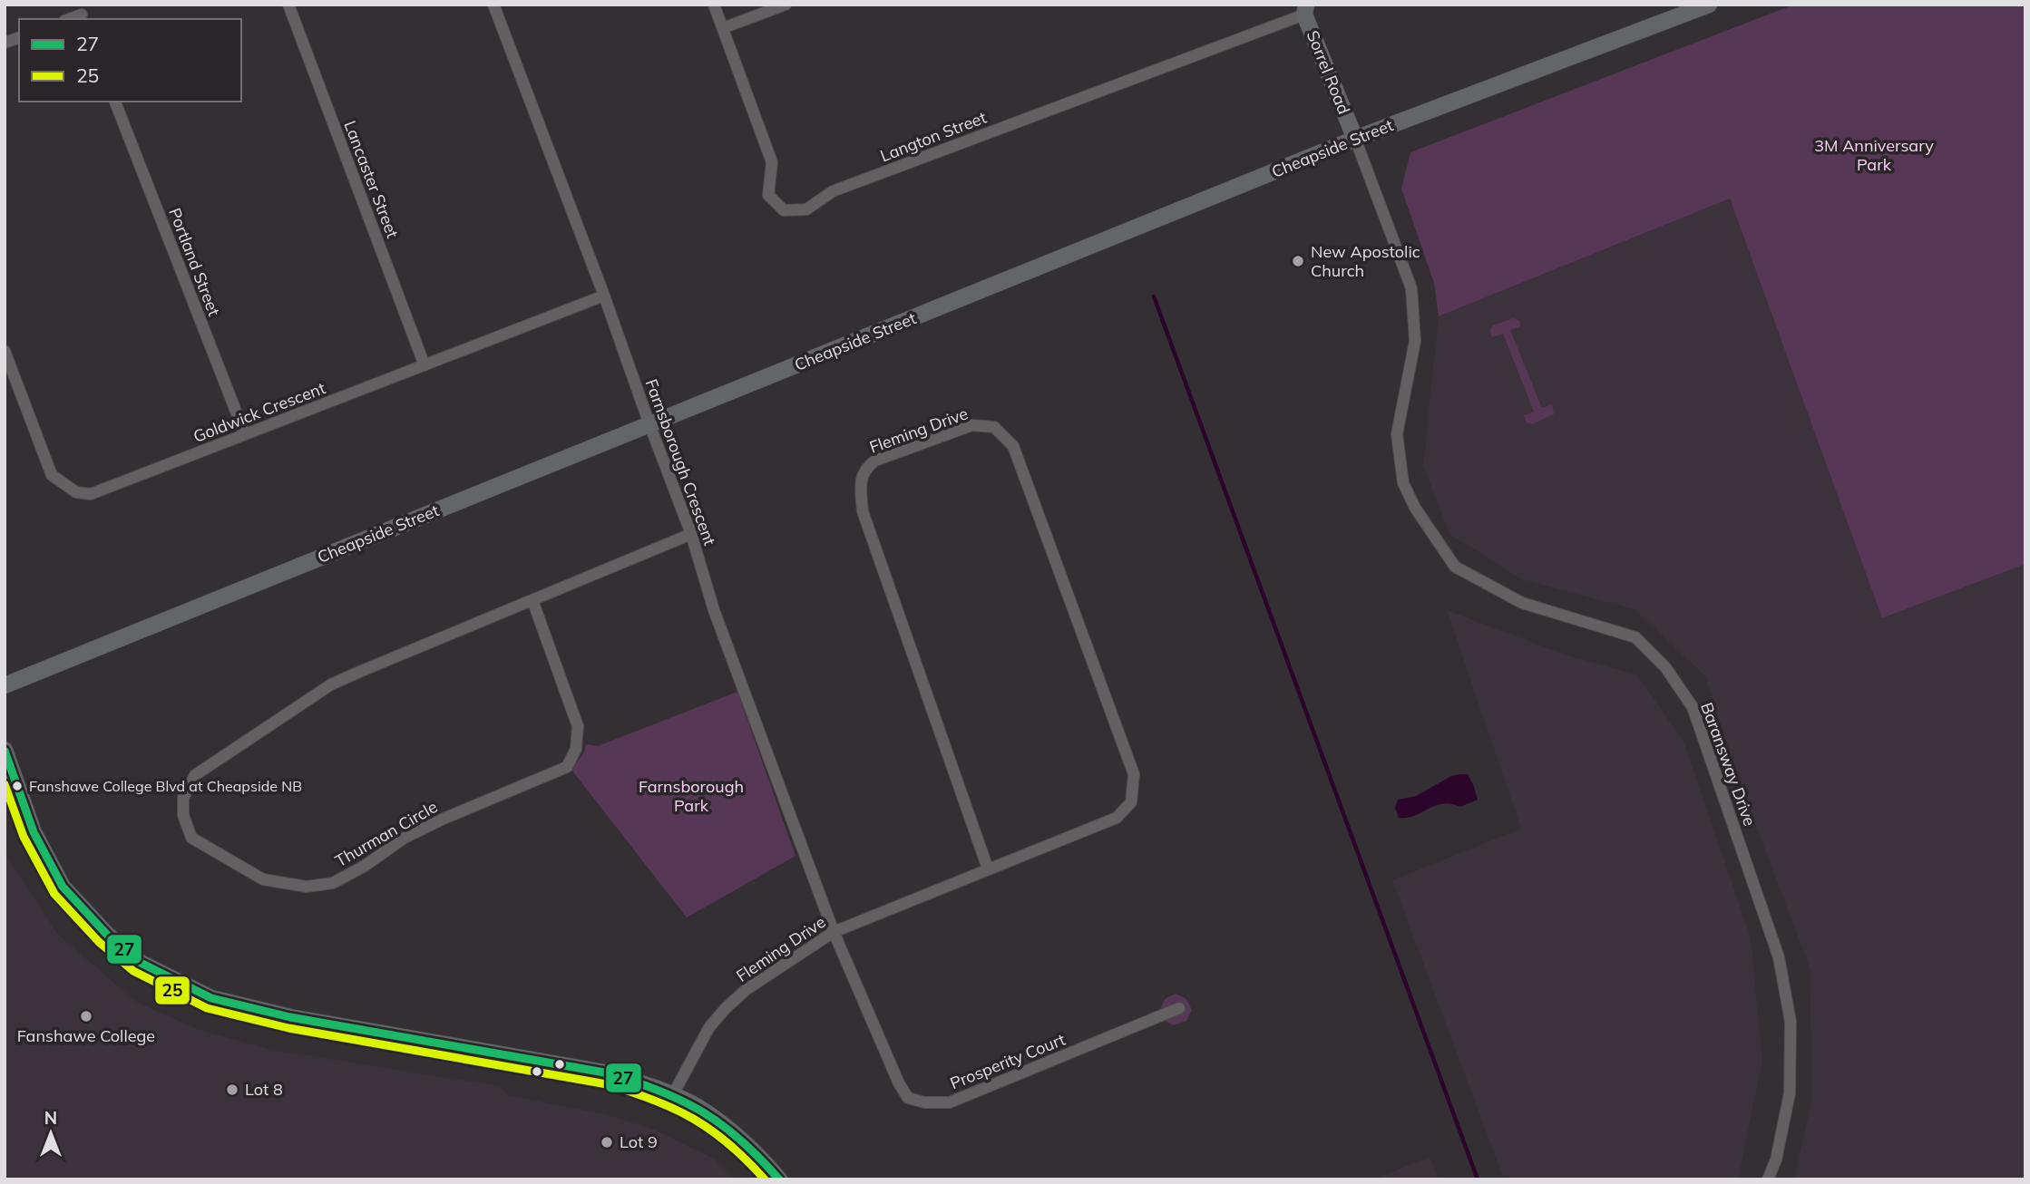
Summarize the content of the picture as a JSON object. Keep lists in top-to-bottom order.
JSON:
{
  "streets": {
    "street": [
      "Sorrel Road",
      "Langton Street",
      "Cheapside Street",
      "Lancaster Street",
      "Portland Street",
      "Goldwick Crescent",
      "Fleming Drive",
      "Farnsborough Crescent",
      "Baransway Drive",
      "Thurman Circle",
      "Prosperity Court"
    ]
  },
  "crossings": [
    ["Sorrel Road", "Langton Street"],
    ["Sorrel Road", "Cheapside Street"],
    ["Sorrel Road", "Baransway Drive"],
    ["Cheapside Street", "Farnsborough Crescent"],
    ["Cheapside Street", "Baransway Drive"],
    ["Lancaster Street", "Goldwick Crescent"],
    ["Portland Street", "Goldwick Crescent"],
    ["Goldwick Crescent", "Farnsborough Crescent"],
    ["Fleming Drive", "Farnsborough Crescent"],
    ["Fleming Drive", "Prosperity Court"],
    ["Farnsborough Crescent", "Thurman Circle"],
    ["Farnsborough Crescent", "Prosperity Court"]
  ],
  "parks": ["3M Anniversary Park", "Farnsborough Park"],
  "places": [
    "New Apostolic Church",
    "Fanshawe College Blvd at Cheapside NB",
    "Fanshawe College",
    "Lot 8",
    "Lot 9"
  ],
  "lines": ["transit line 27", "transit line 25"],
  "legend": ["27", "25"],
  "north": "top"
}
